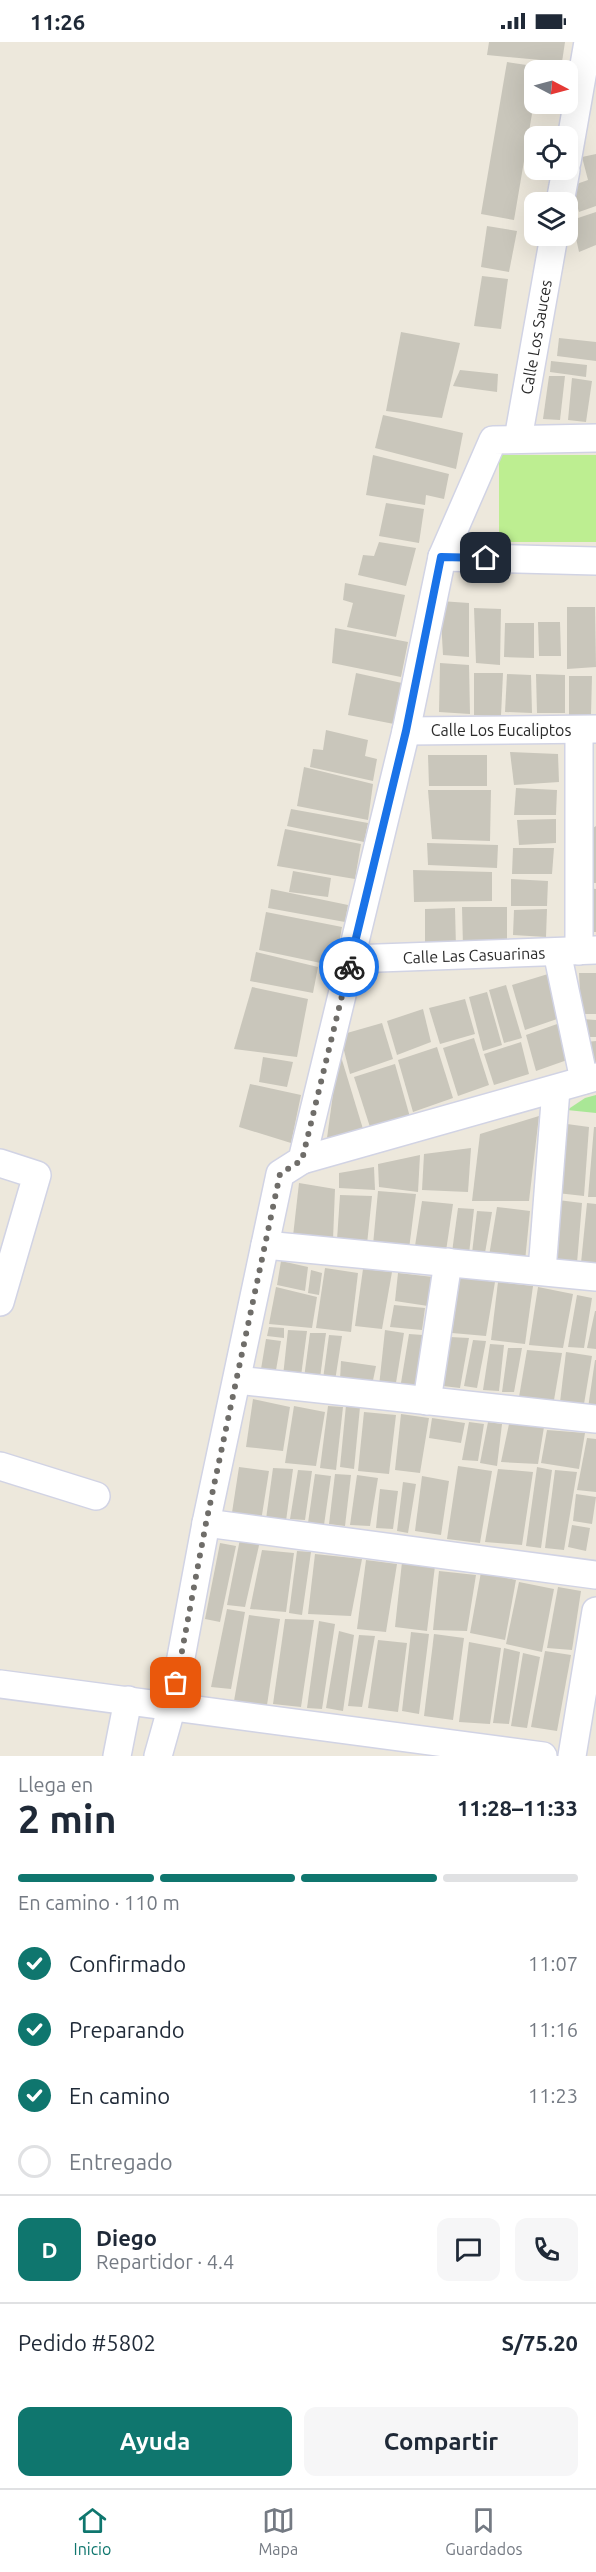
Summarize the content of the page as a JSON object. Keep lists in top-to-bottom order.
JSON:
{
  "streets": {
    "street": ["Calle Los Sauces", "Calle Los Eucaliptos", "Calle Las Casuarinas"]
  },
  "crossings": [
    ["Calle Los Sauces", "Calle Los Eucaliptos"],
    ["Calle Los Sauces", "Calle Las Casuarinas"]
  ],
  "north": "right",
  "page": {
    "status": "11:26",
    "heading": ["2 min", "Llega en", "11:28–11:33"],
    "panel": [
      "Diego",
      "Repartidor · 4.4",
      "Pedido #5802",
      "S/75.20"
    ],
    "bar": "En camino · 110 m",
    "list": [
      ["Confirmado", "11:07"],
      ["Preparando", "11:16"],
      ["En camino", "11:23"],
      "Entregado"
    ],
    "round": "D",
    "buttons": ["Ayuda", "Compartir"],
    "tabs": ["Inicio", "Mapa", "Guardados"]
  }
}
